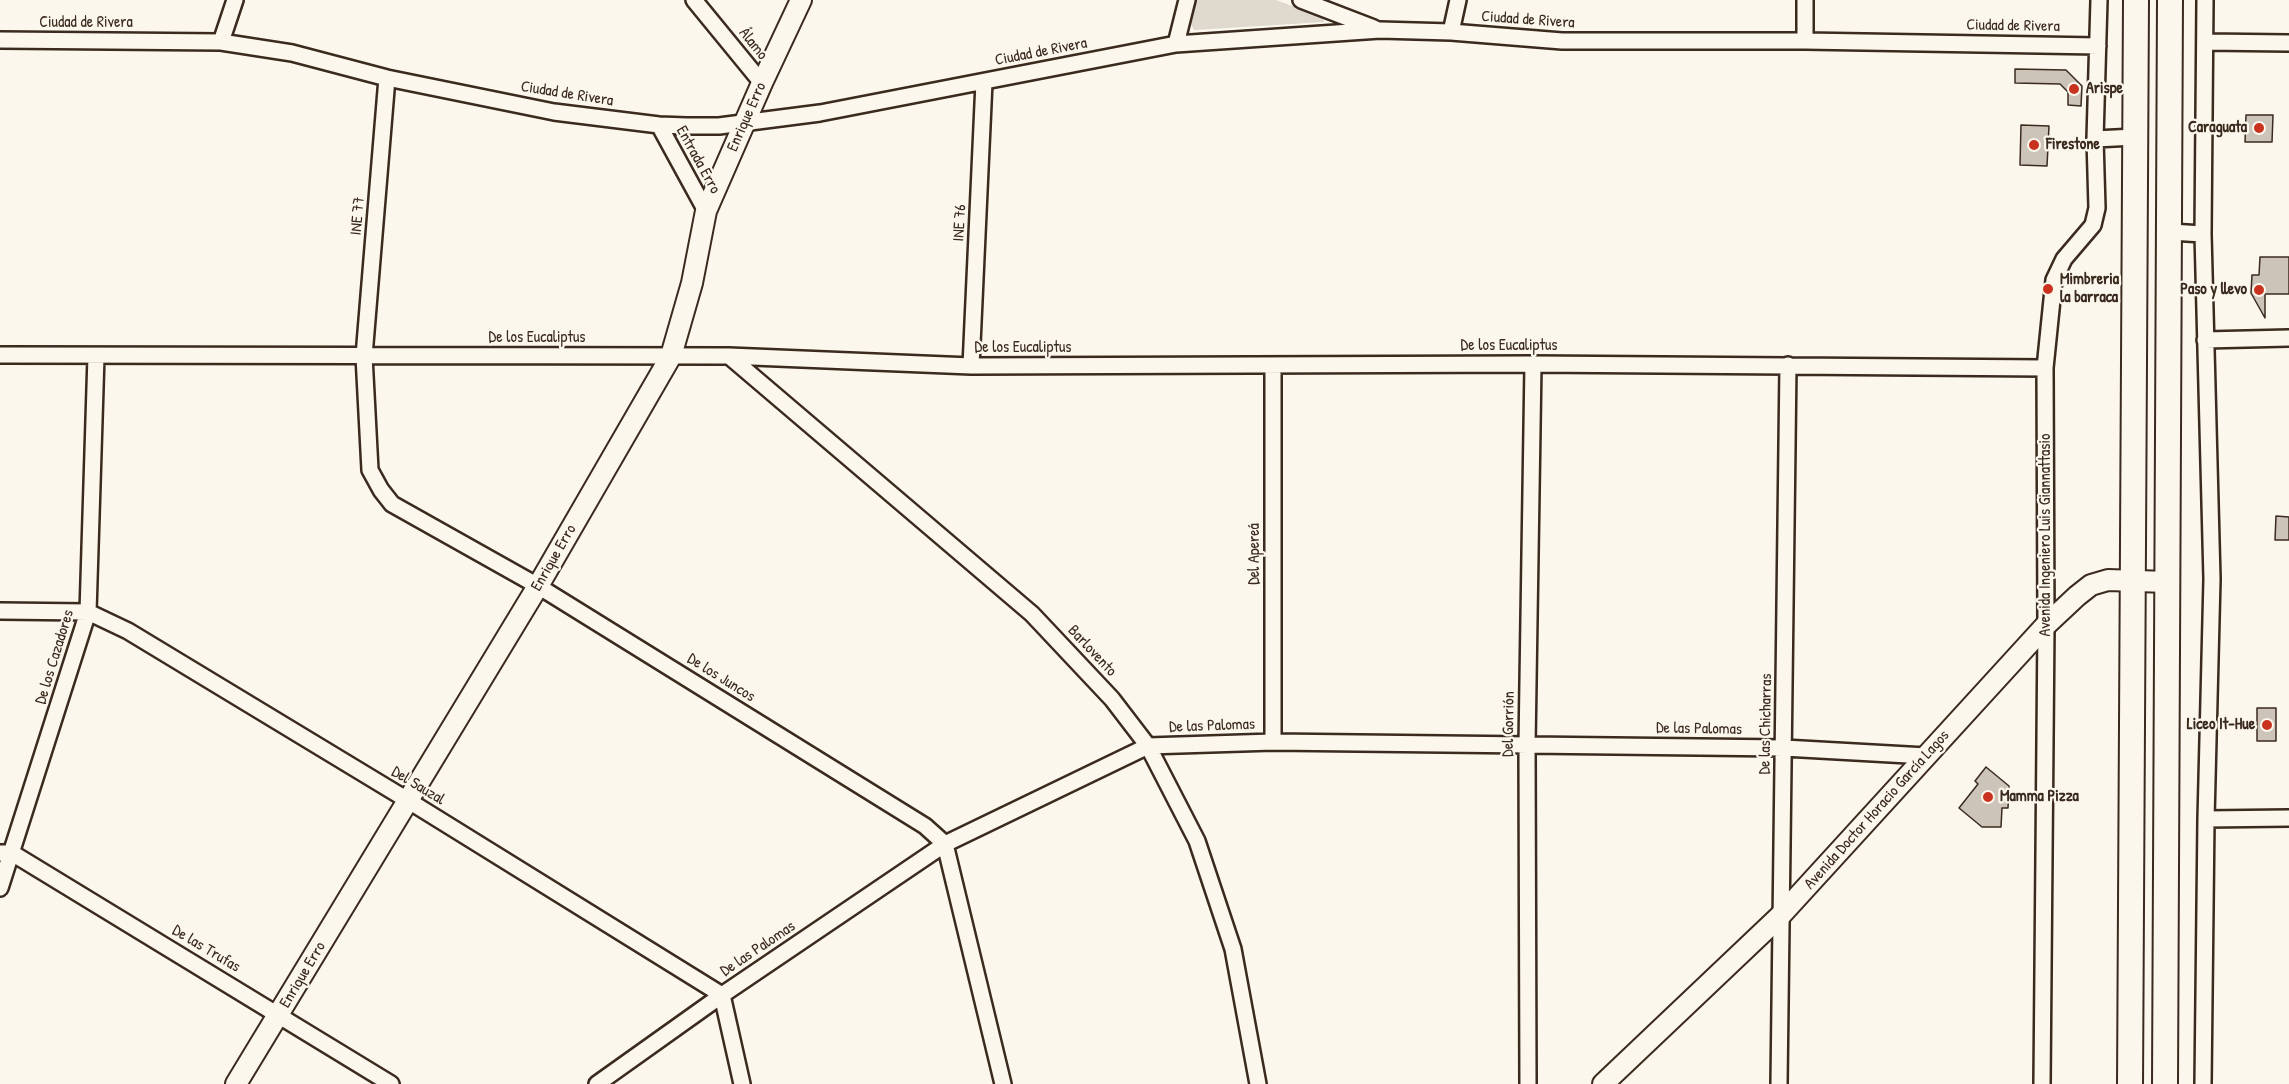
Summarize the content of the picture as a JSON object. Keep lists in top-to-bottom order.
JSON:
{
  "streets": {
    "street": [
      "Ciudad de Rivera",
      "Álamo",
      "Enrique Erro",
      "Entrada Erro",
      "INE 77",
      "INE 76",
      "De los Eucaliptus",
      "Avenida Ingeniero Luis Giannattasio",
      "Del Apereá",
      "Barlovento",
      "De los Cazadores",
      "De los Juncos",
      "Del Gorrión",
      "De las Chicharras",
      "De las Palomas",
      "Del Sauzal",
      "Avenida Doctor Horacio García Lagos",
      "De las Trufas"
    ]
  },
  "crossings": [
    ["Ciudad de Rivera", "Enrique Erro"],
    ["Ciudad de Rivera", "Entrada Erro"],
    ["Ciudad de Rivera", "INE 77"],
    ["Ciudad de Rivera", "INE 76"],
    ["Ciudad de Rivera", "Avenida Ingeniero Luis Giannattasio"],
    ["Álamo", "Enrique Erro"],
    ["Enrique Erro", "Entrada Erro"],
    ["Enrique Erro", "De los Eucaliptus"],
    ["Enrique Erro", "De los Juncos"],
    ["Enrique Erro", "Del Sauzal"],
    ["Enrique Erro", "De las Trufas"],
    ["INE 77", "De los Eucaliptus"],
    ["INE 77", "De los Juncos"],
    ["INE 76", "De los Eucaliptus"],
    ["De los Eucaliptus", "Avenida Ingeniero Luis Giannattasio"],
    ["De los Eucaliptus", "Del Apereá"],
    ["De los Eucaliptus", "Barlovento"],
    ["De los Eucaliptus", "De los Cazadores"],
    ["De los Eucaliptus", "De los Juncos"],
    ["De los Eucaliptus", "Del Gorrión"],
    ["De los Eucaliptus", "De las Chicharras"],
    ["Avenida Ingeniero Luis Giannattasio", "Avenida Doctor Horacio García Lagos"],
    ["Del Apereá", "De las Palomas"],
    ["Barlovento", "De las Palomas"],
    ["De los Cazadores", "Del Sauzal"],
    ["De los Cazadores", "De las Trufas"],
    ["De los Juncos", "De las Palomas"],
    ["Del Gorrión", "De las Palomas"],
    ["De las Chicharras", "De las Palomas"],
    ["De las Chicharras", "Avenida Doctor Horacio García Lagos"],
    ["De las Palomas", "Del Sauzal"],
    ["De las Palomas", "Avenida Doctor Horacio García Lagos"]
  ],
  "places": [
    "Arispe",
    "Caraguata",
    "Firestone",
    "Mimbreria la barraca",
    "Paso y llevo",
    "Liceo It-Hue",
    "Mamma Pizza"
  ]
}
